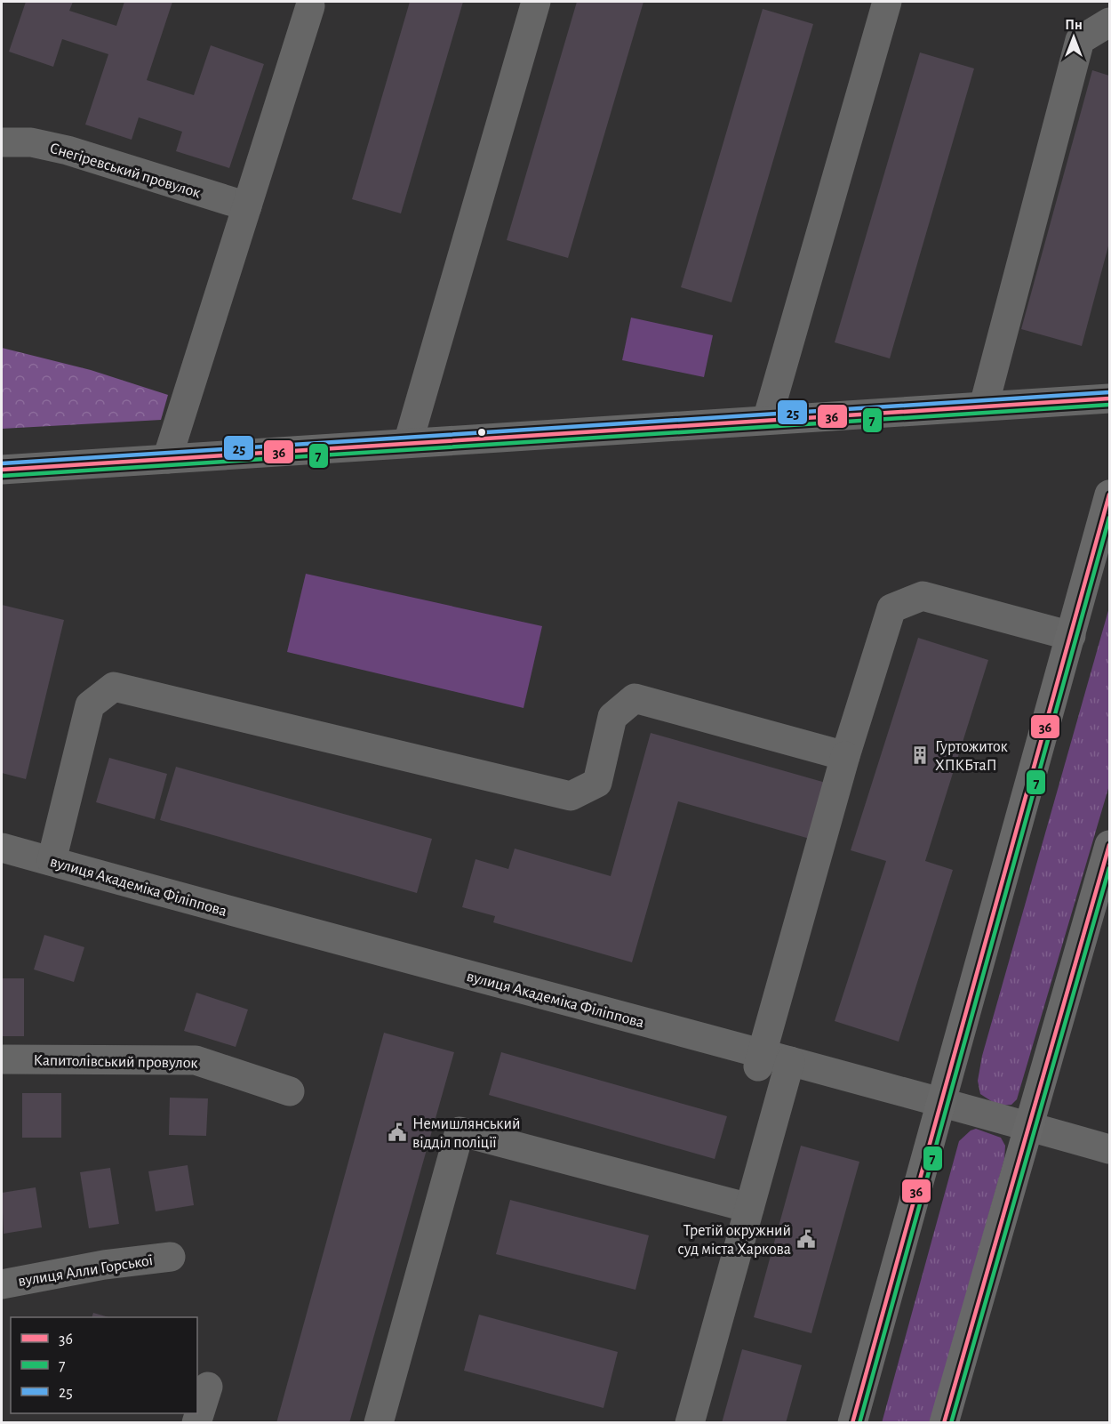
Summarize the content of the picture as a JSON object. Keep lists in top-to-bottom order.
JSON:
{
  "streets": {
    "street": [
      "Снегіревський провулок",
      "вулиця Академіка Філіппова",
      "Капитолівський провулок",
      "вулиця Алли Горської"
    ]
  },
  "places": {
    "building": ["Гуртожиток ХПКБтаП"],
    "public building": ["Немишлянський відділ поліції", "Третій окружний суд міста Харкова"]
  },
  "lines": ["transit line 25", "transit line 36", "transit line 7"],
  "legend": ["36", "7", "25"],
  "north": "top"
}
